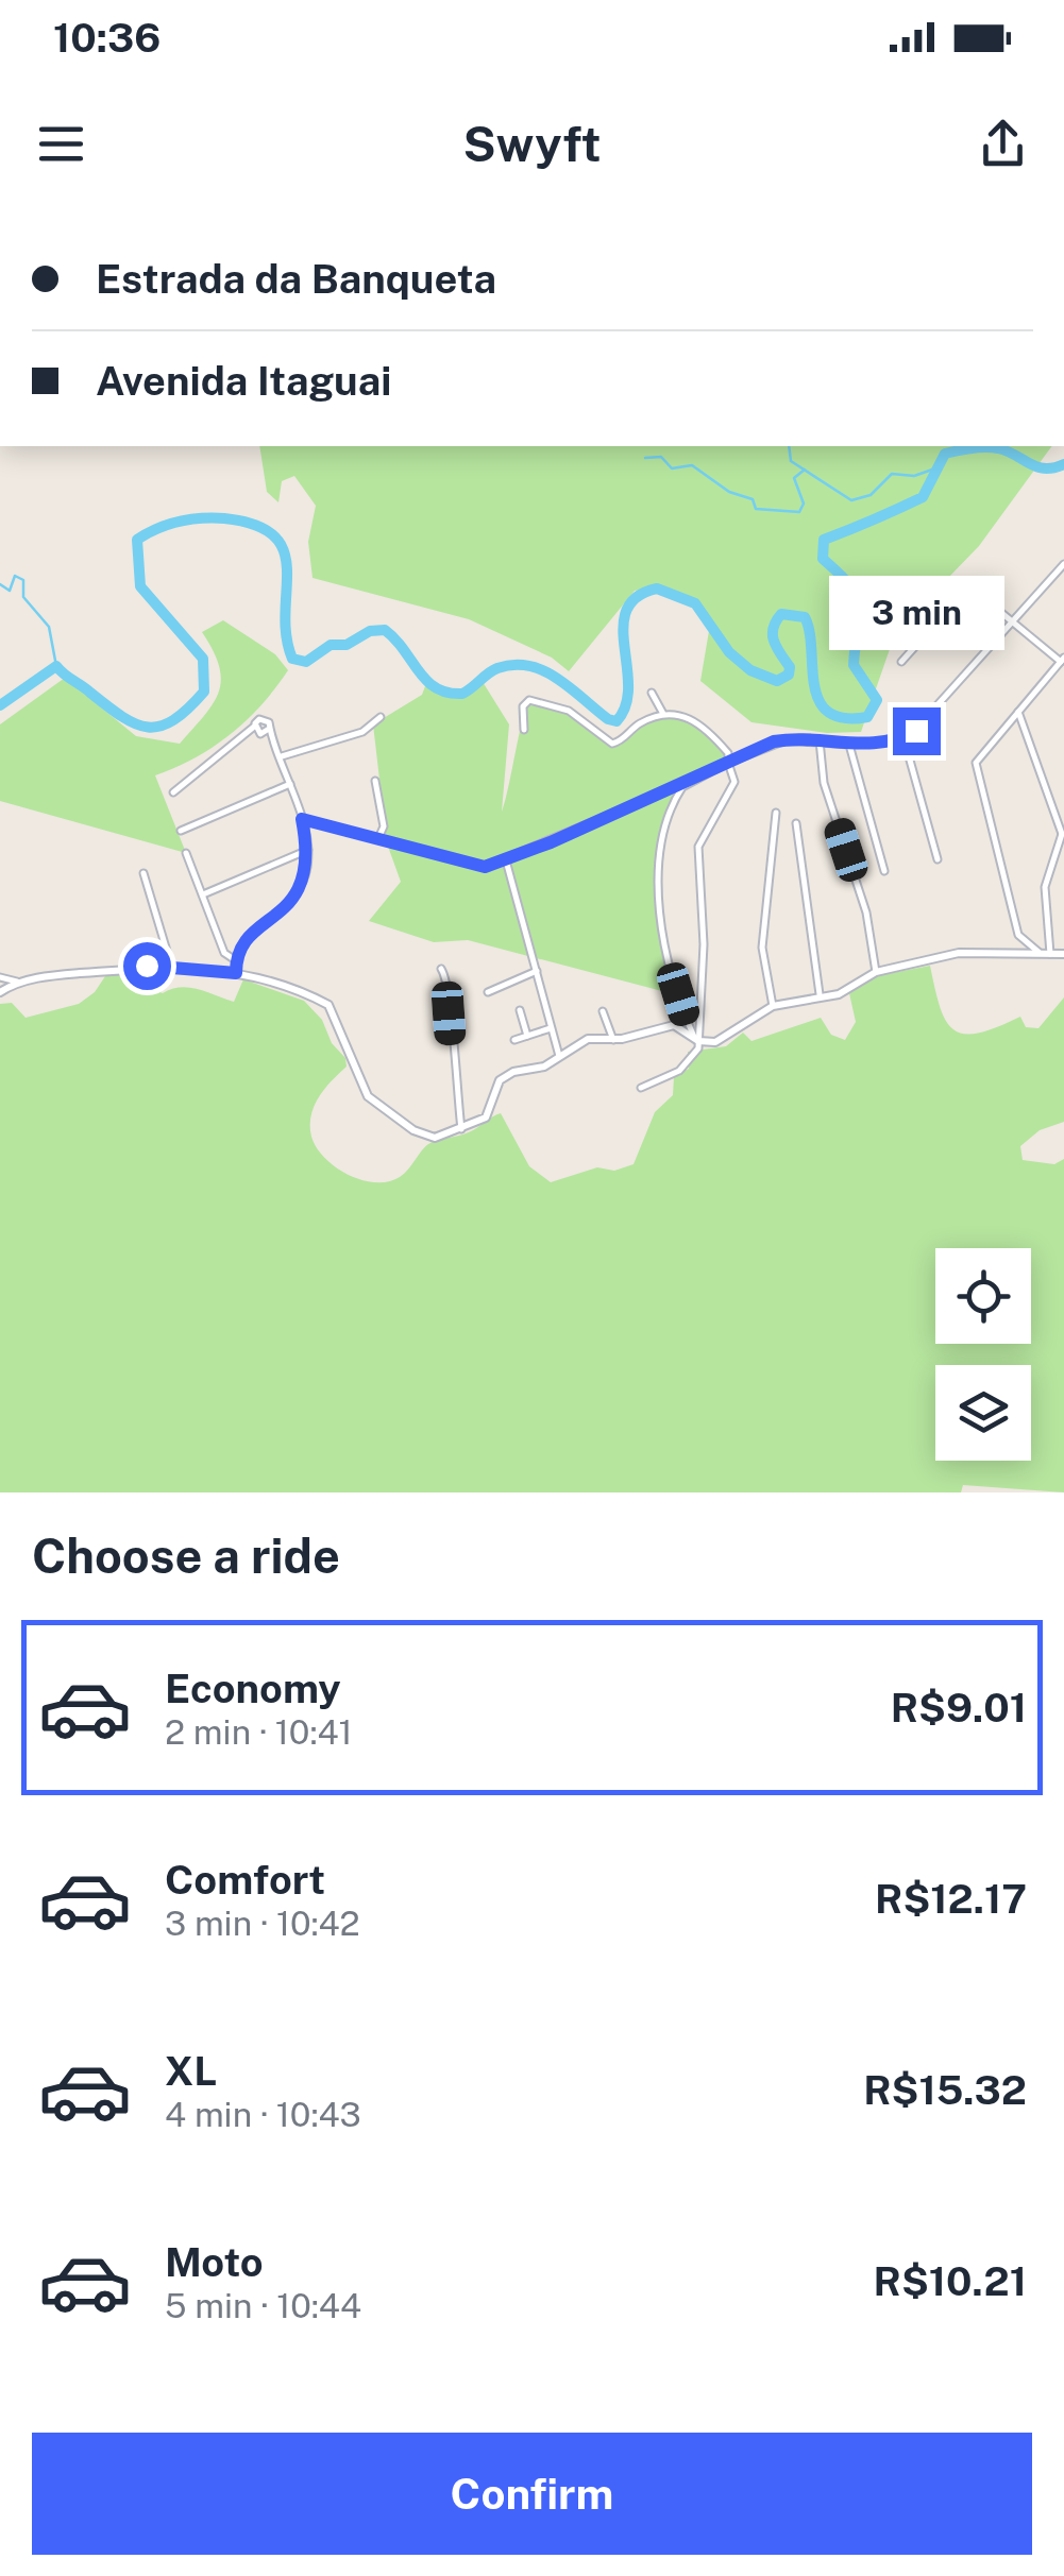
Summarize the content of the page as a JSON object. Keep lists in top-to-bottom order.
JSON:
{
  "page": {
    "status": "10:36",
    "header": "Swyft",
    "banner": ["Estrada da Banqueta", "Avenida Itaguai"],
    "bubble": "3 min",
    "heading": "Choose a ride",
    "list": [
      {
        "name": "Economy",
        "note": "2 min · 10:41",
        "value": "R$9.01"
      },
      {
        "name": "Comfort",
        "note": "3 min · 10:42",
        "value": "R$12.17"
      },
      {
        "name": "XL",
        "note": "4 min · 10:43",
        "value": "R$15.32"
      },
      {
        "name": "Moto",
        "note": "5 min · 10:44",
        "value": "R$10.21"
      }
    ],
    "buttons": "Confirm"
  }
}
